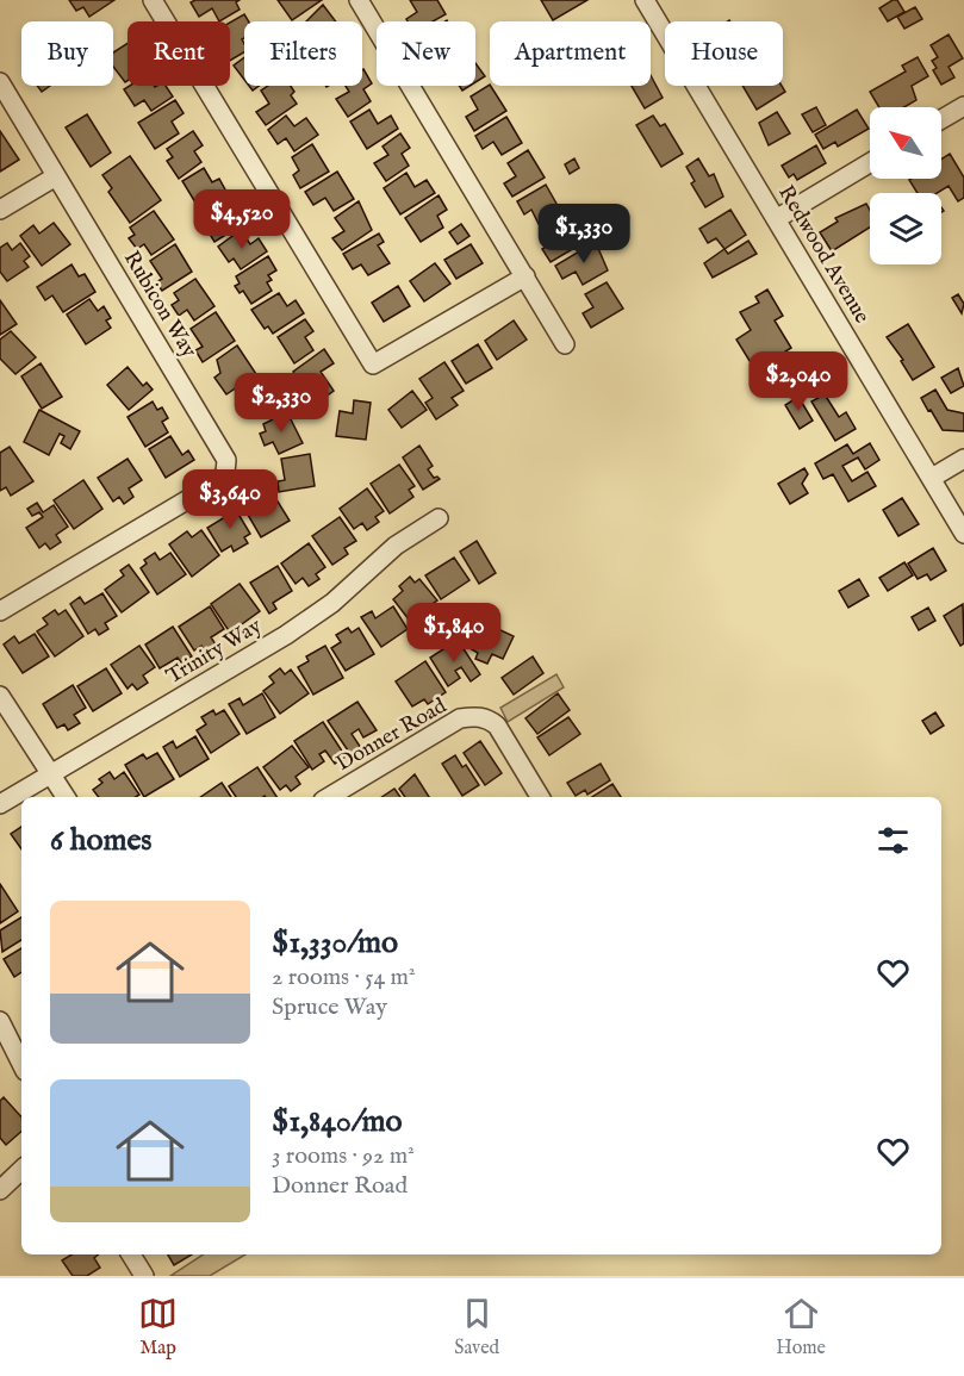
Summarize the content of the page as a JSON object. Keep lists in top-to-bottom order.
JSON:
{
  "streets": {
    "street": [
      "Redwood Avenue",
      "Rubicon Way",
      "Trinity Way",
      "Donner Road"
    ]
  },
  "north": "top left",
  "page": {
    "chip": [
      "Buy",
      "Rent",
      "Filters",
      "New",
      "Apartment",
      "House"
    ],
    "price": [
      "$4,520",
      "$1,330",
      "$2,040",
      "$2,330",
      "$3,640",
      "$1,840"
    ],
    "heading": "6 homes",
    "list": [
      {
        "name": "$1,330/mo",
        "note": "2 rooms · 54 m² · Spruce Way"
      },
      {
        "name": "$1,840/mo",
        "note": "3 rooms · 92 m² · Donner Road"
      }
    ],
    "tabs": ["Map", "Saved", "Home"]
  }
}
